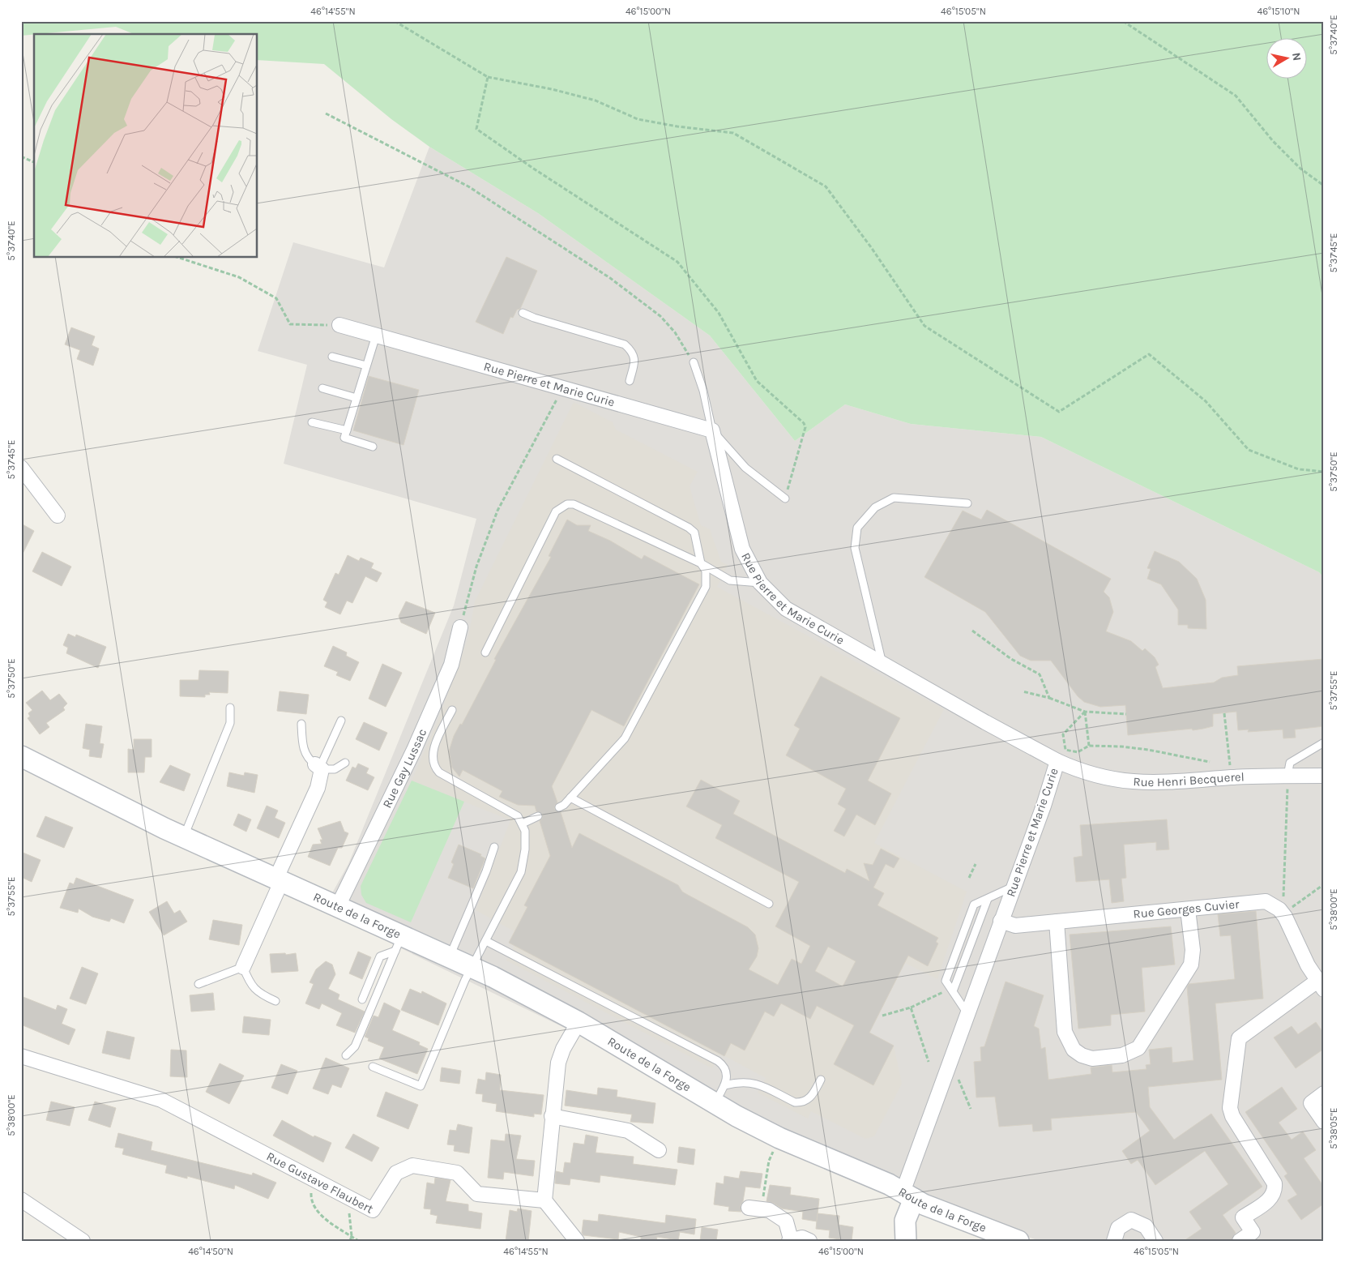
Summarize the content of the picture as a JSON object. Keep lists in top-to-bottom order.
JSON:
{
  "streets": {
    "main road": ["Route de la Forge"],
    "street": [
      "Rue Pierre et Marie Curie",
      "Rue Gay Lussac",
      "Rue Henri Becquerel",
      "Rue Georges Cuvier",
      "Rue Gustave Flaubert"
    ]
  },
  "crossings": [
    ["Rue Pierre et Marie Curie", "Rue Henri Becquerel"],
    ["Rue Pierre et Marie Curie", "Rue Georges Cuvier"],
    ["Rue Pierre et Marie Curie", "Route de la Forge"],
    ["Rue Gay Lussac", "Route de la Forge"]
  ],
  "north": "right",
  "coordinates": [
    "46°14'55\"N",
    "46°15'00\"N",
    "46°15'05\"N",
    "46°15'10\"N",
    "5°37'40\"E",
    "5°37'45\"E",
    "5°37'50\"E",
    "5°37'55\"E",
    "5°38'00\"E",
    "5°38'05\"E",
    "46°14'50\"N"
  ]
}
